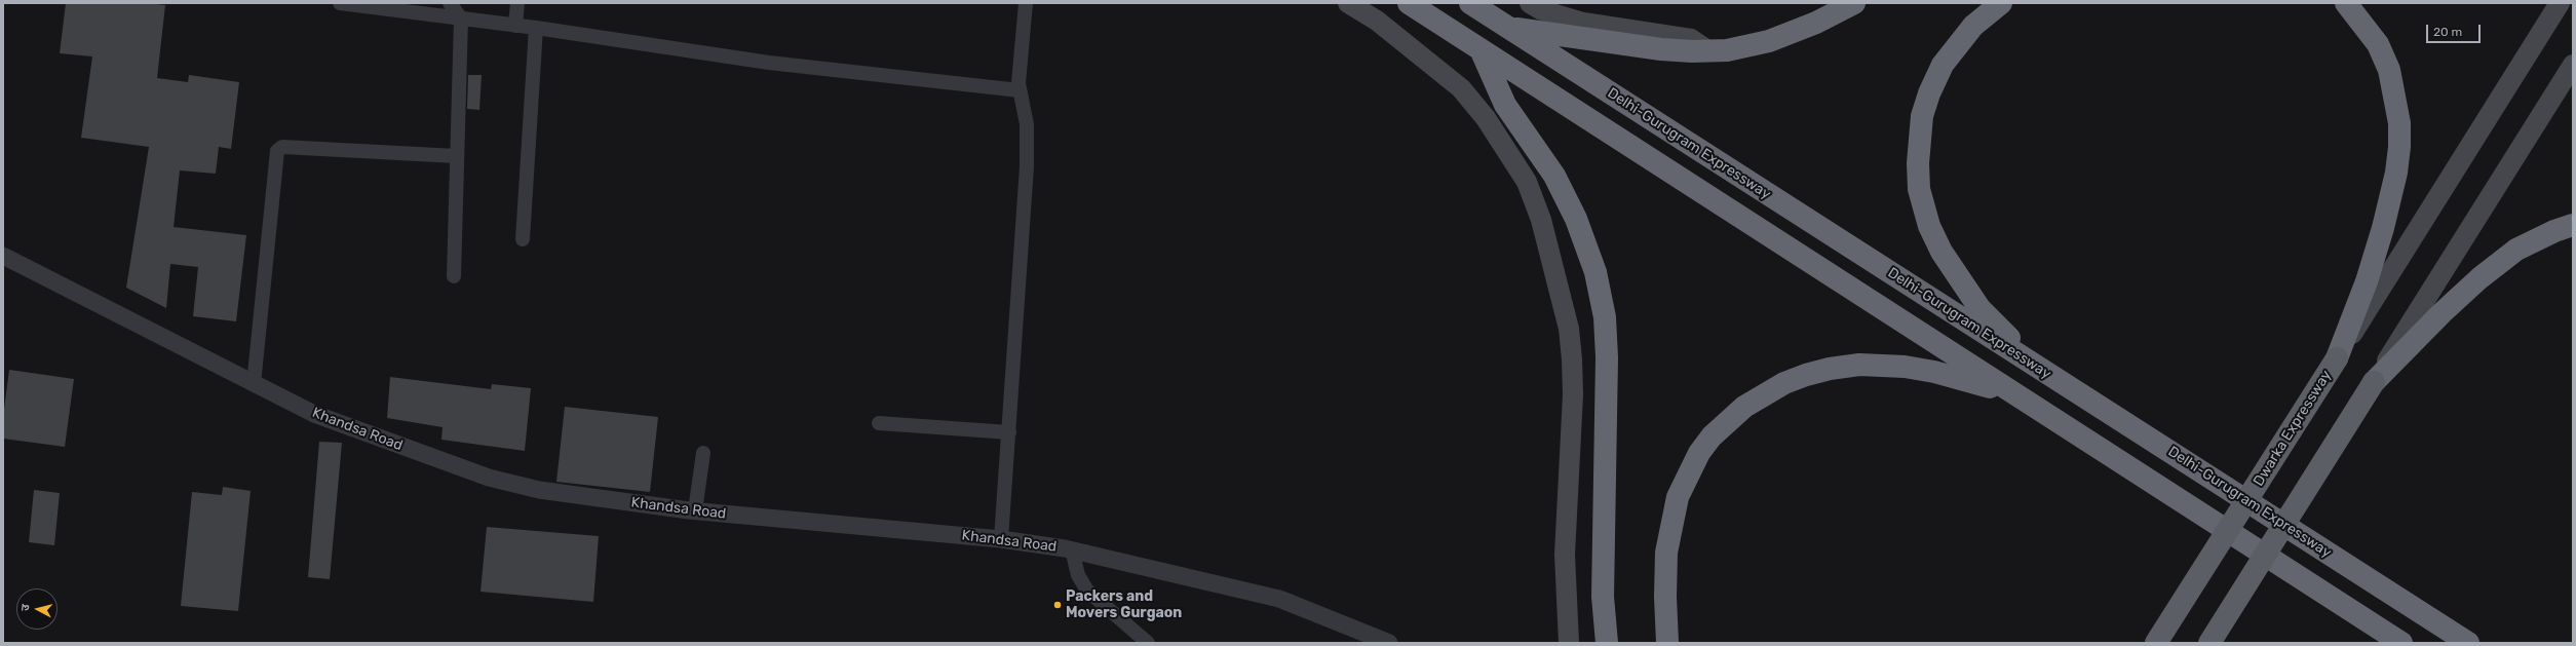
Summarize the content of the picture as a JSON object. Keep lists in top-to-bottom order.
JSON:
{
  "streets": {
    "highway": ["Delhi-Gurugram Expressway", "Dwarka Expressway"],
    "street": ["Khandsa Road"]
  },
  "places": ["Packers and Movers Gurgaon"],
  "scale_bar": "20 m",
  "north": "left"
}
